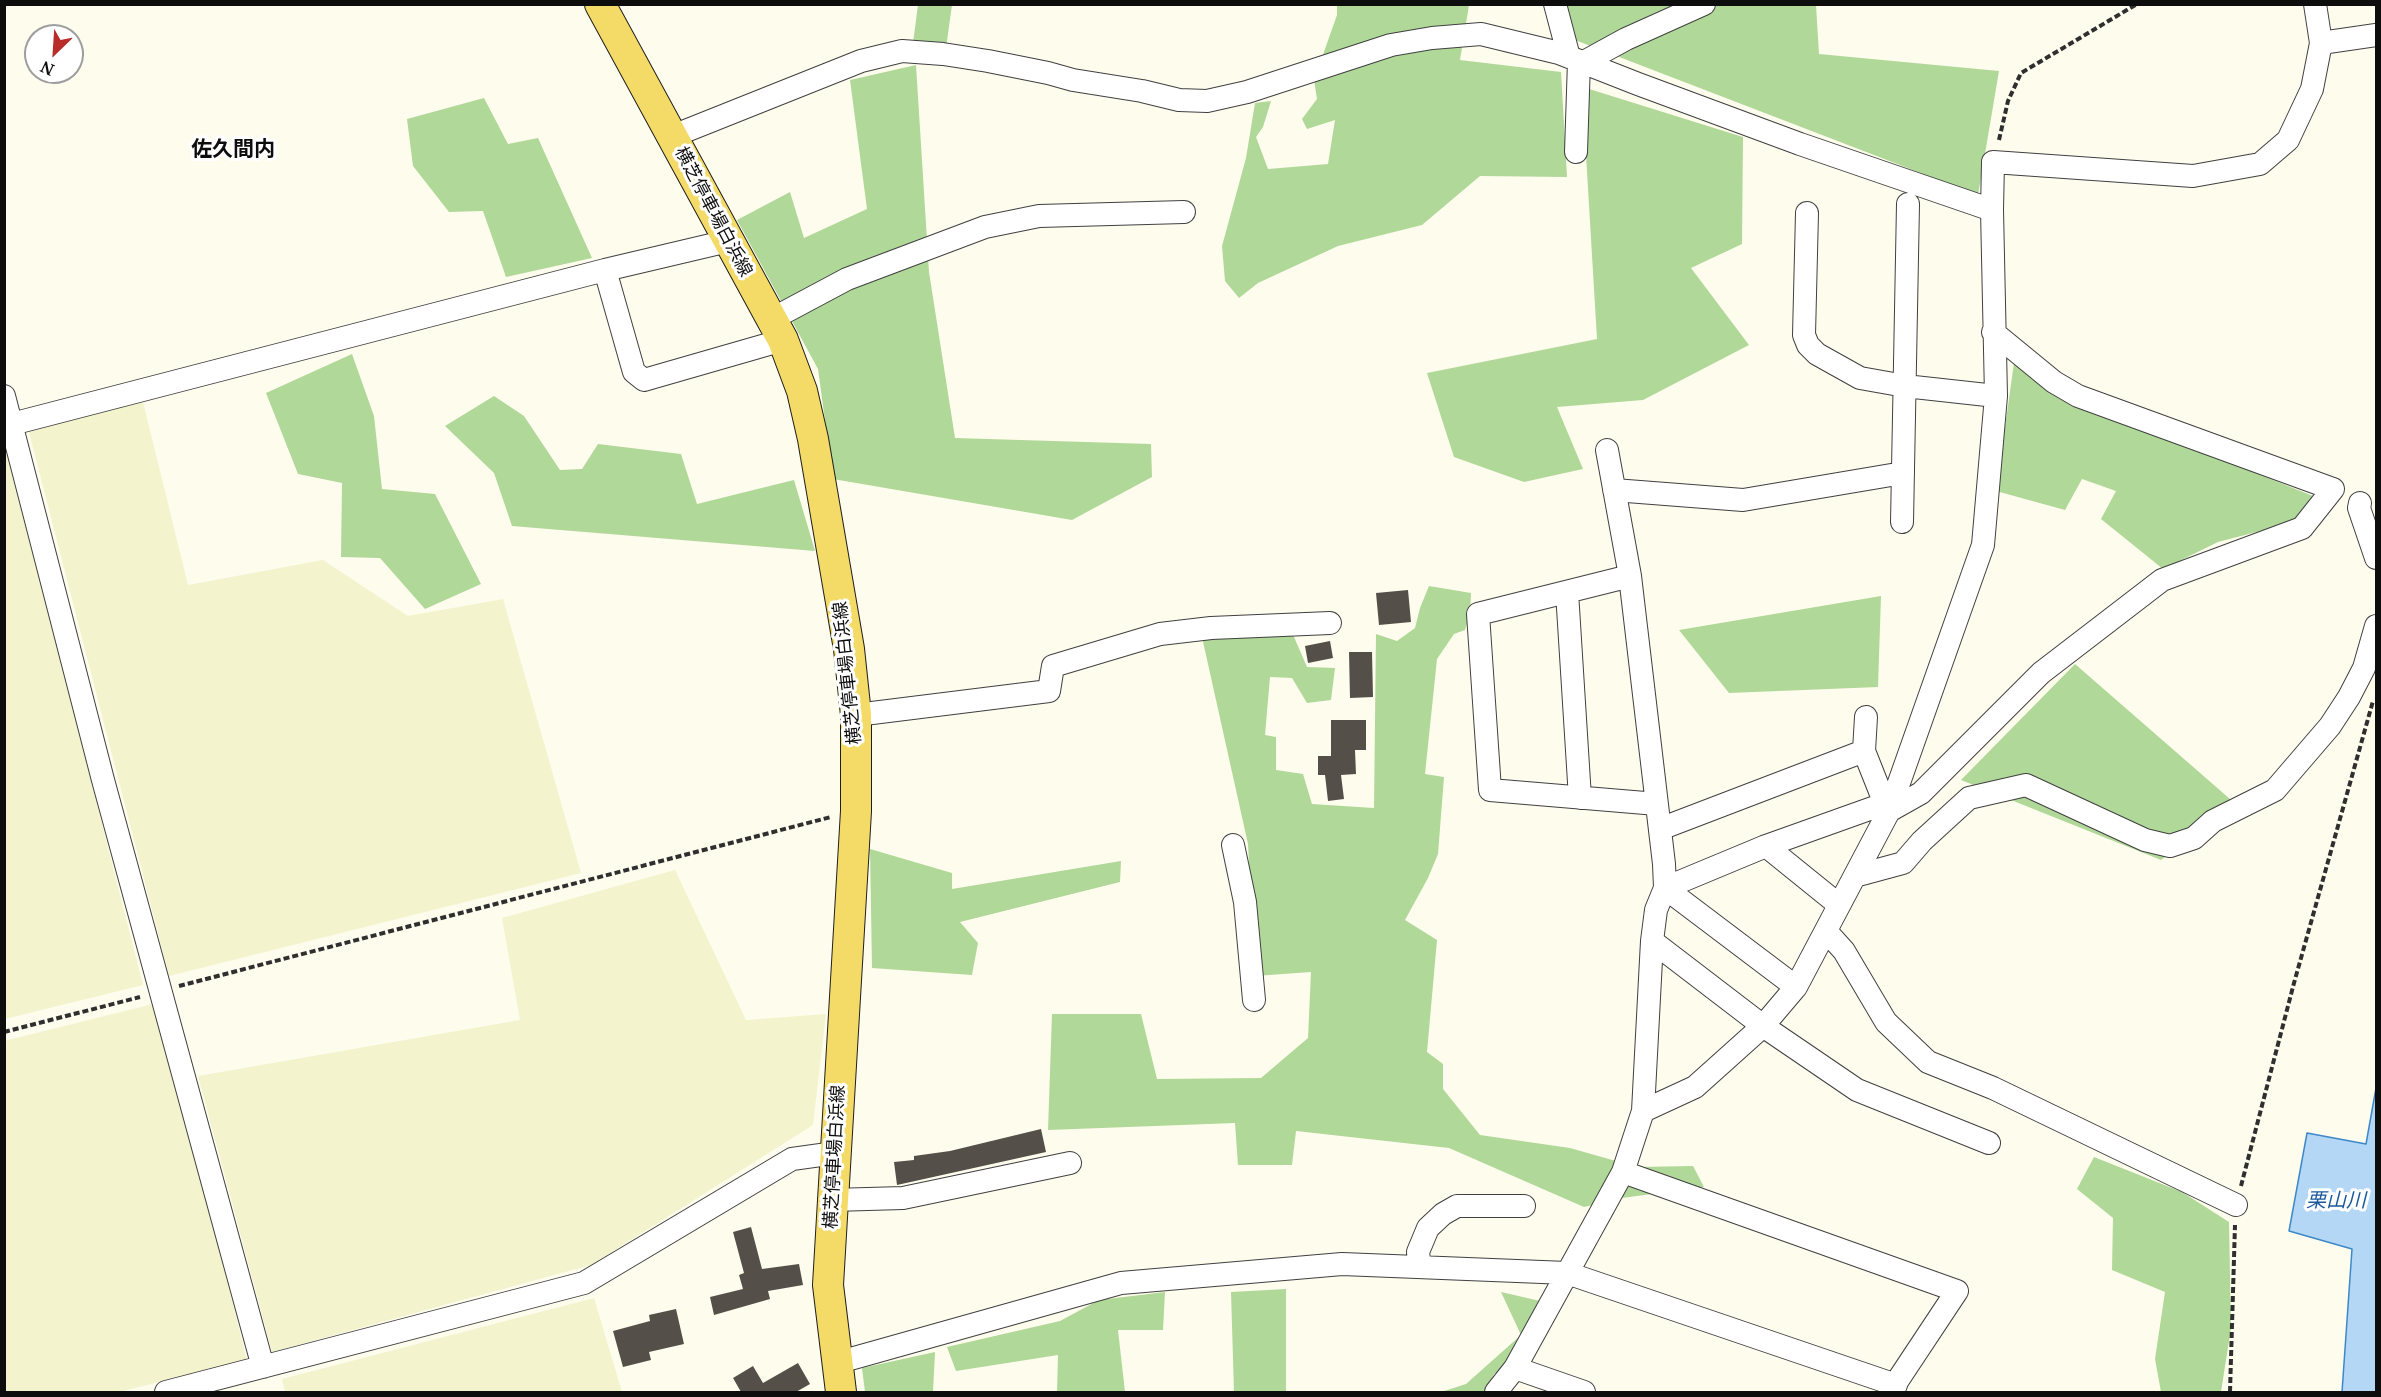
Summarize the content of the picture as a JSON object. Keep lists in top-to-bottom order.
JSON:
{
  "streets": {
    "main road": ["横芝停車場白浜線"]
  },
  "districts": ["佐久間内"],
  "water": ["栗山川"],
  "north": "bottom left"
}
